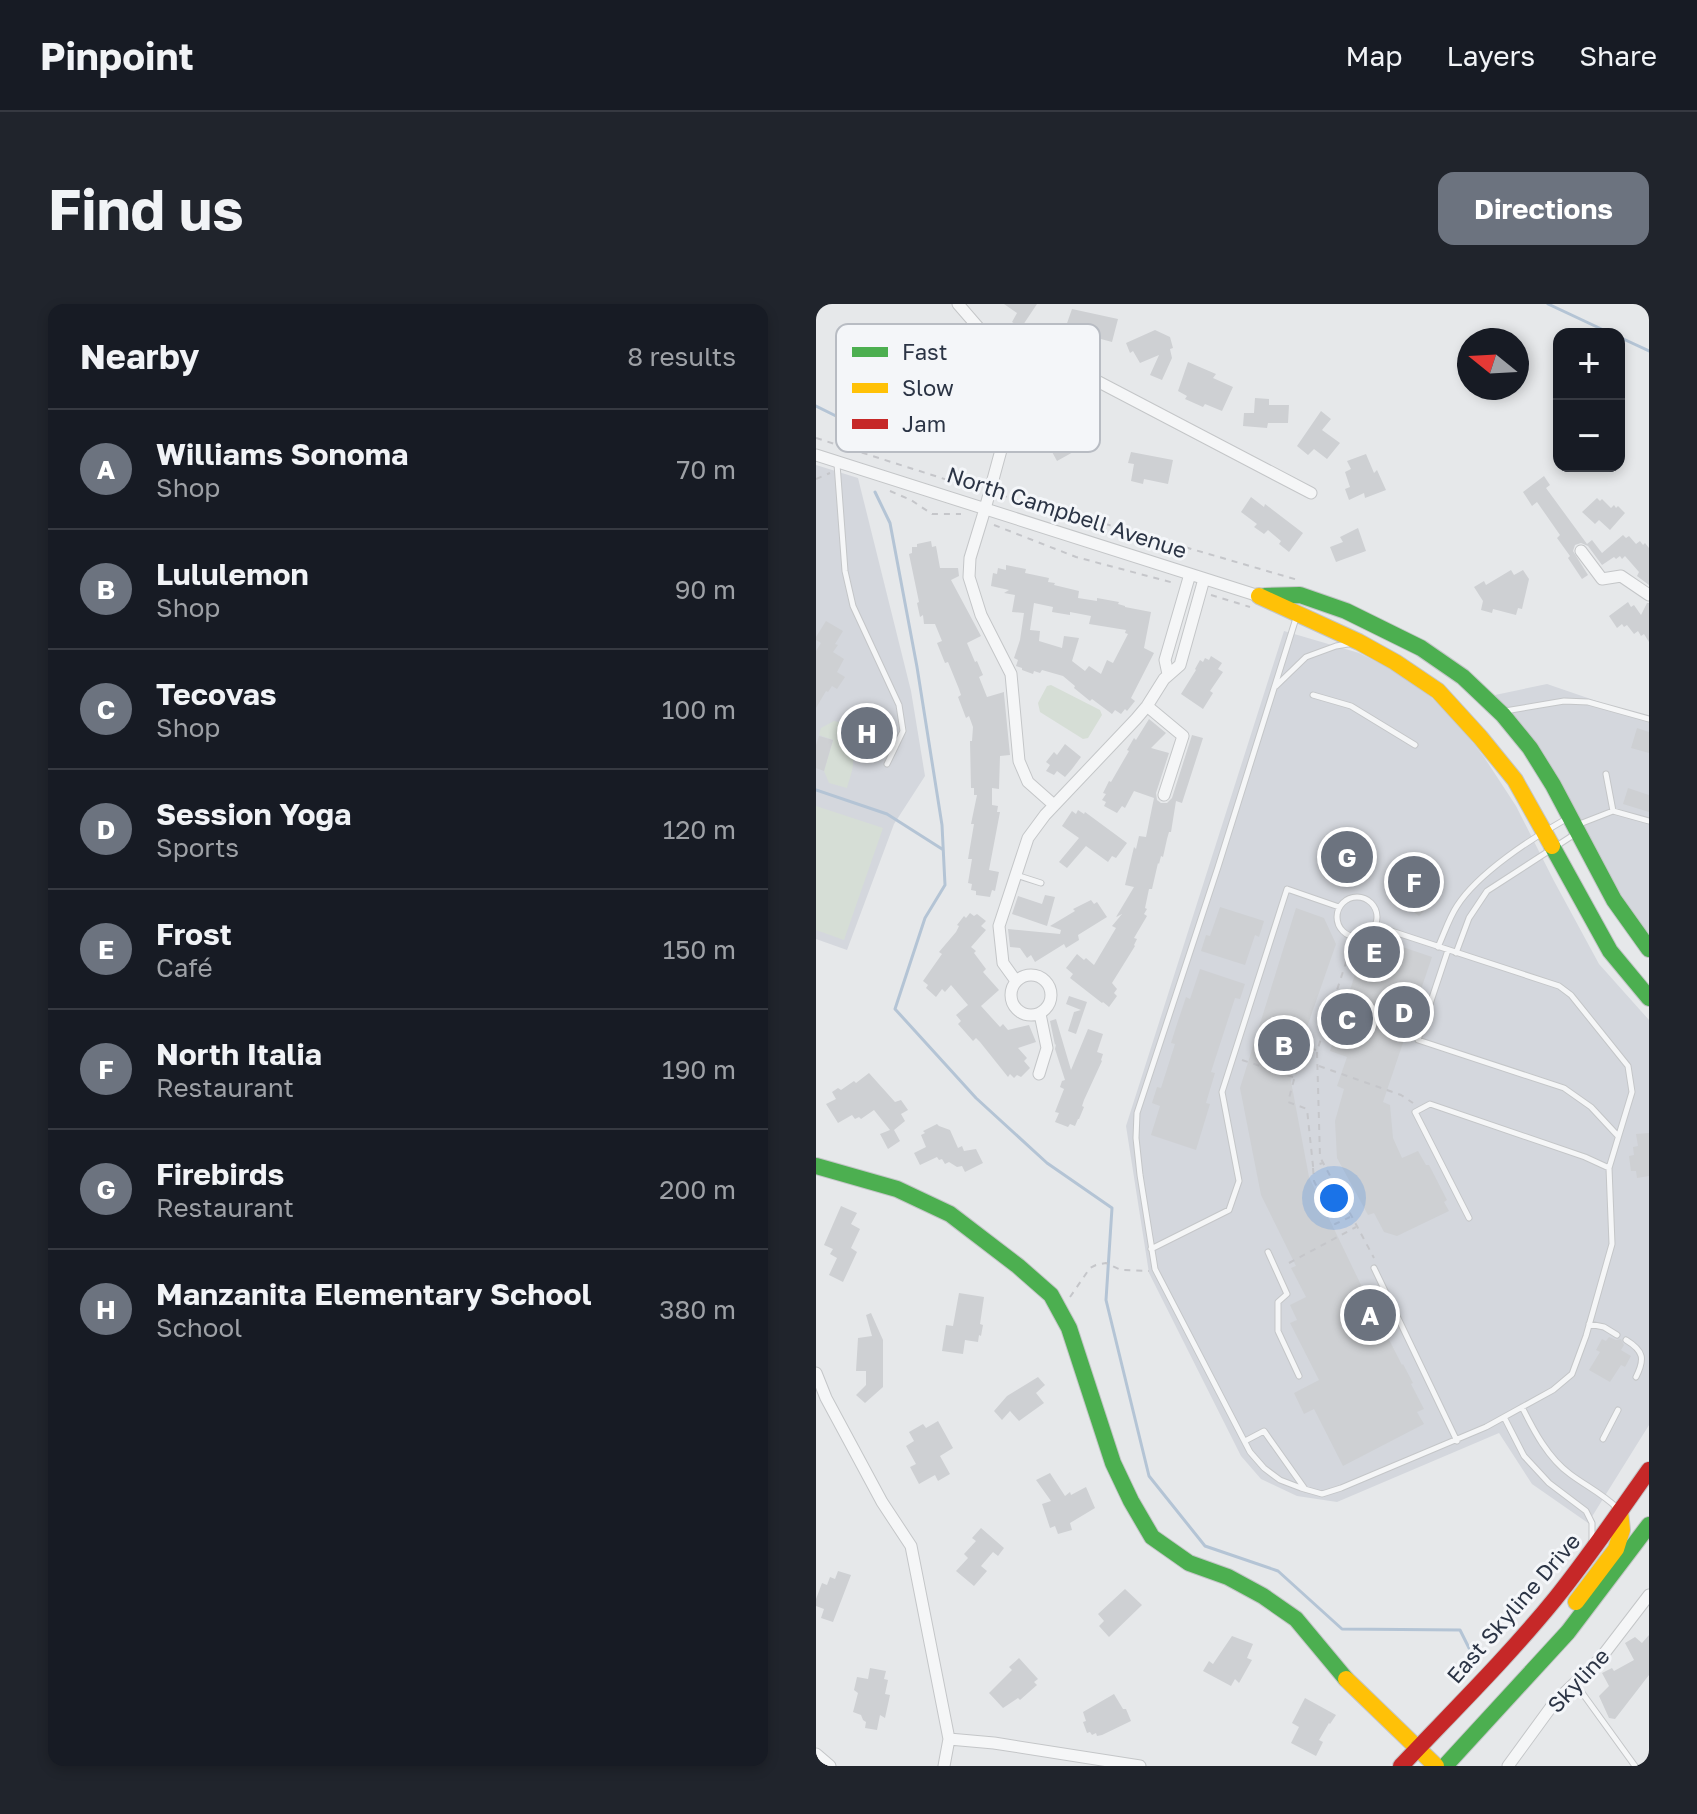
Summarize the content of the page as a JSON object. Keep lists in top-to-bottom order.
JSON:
{
  "streets": {
    "street": ["North Campbell Avenue", "East Skyline Drive", "Skyline"]
  },
  "legend": ["Fast", "Slow", "Jam"],
  "north": "left",
  "page": {
    "header": "Pinpoint",
    "nav": ["Map", "Layers", "Share"],
    "buttons": "Directions",
    "title": "Find us",
    "heading": ["Nearby", "8 results"],
    "map_buttons": ["+", "−"],
    "list": [
      {
        "mark": "A",
        "name": "Williams Sonoma",
        "note": "Shop",
        "value": "70 m"
      },
      {
        "mark": "B",
        "name": "Lululemon",
        "note": "Shop",
        "value": "90 m"
      },
      {
        "mark": "C",
        "name": "Tecovas",
        "note": "Shop",
        "value": "100 m"
      },
      {
        "mark": "D",
        "name": "Session Yoga",
        "note": "Sports",
        "value": "120 m"
      },
      {
        "mark": "E",
        "name": "Frost",
        "note": "Café",
        "value": "150 m"
      },
      {
        "mark": "F",
        "name": "North Italia",
        "note": "Restaurant",
        "value": "190 m"
      },
      {
        "mark": "G",
        "name": "Firebirds",
        "note": "Restaurant",
        "value": "200 m"
      },
      {
        "mark": "H",
        "name": "Manzanita Elementary School",
        "note": "School",
        "value": "380 m"
      }
    ],
    "pins": [
      "H",
      "G",
      "F",
      "E",
      "D",
      "C",
      "B",
      "A"
    ]
  }
}
